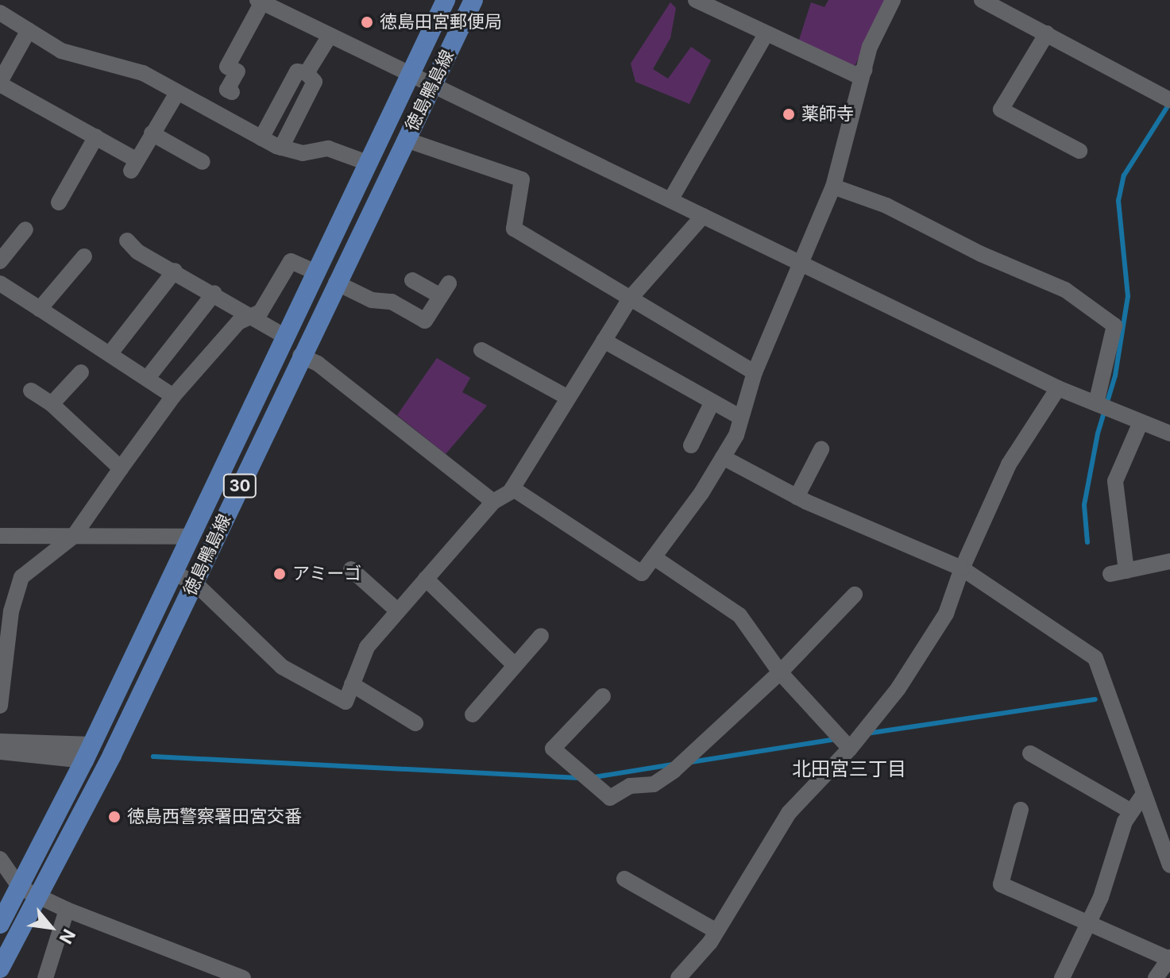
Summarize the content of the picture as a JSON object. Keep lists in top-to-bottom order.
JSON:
{
  "streets": {
    "main road": ["徳島鴨島線", "30"]
  },
  "districts": ["北田宮三丁目"],
  "places": [
    "徳島田宮郵便局",
    "薬師寺",
    "アミーゴ",
    "徳島西警察署田宮交番"
  ],
  "north": "bottom right"
}
